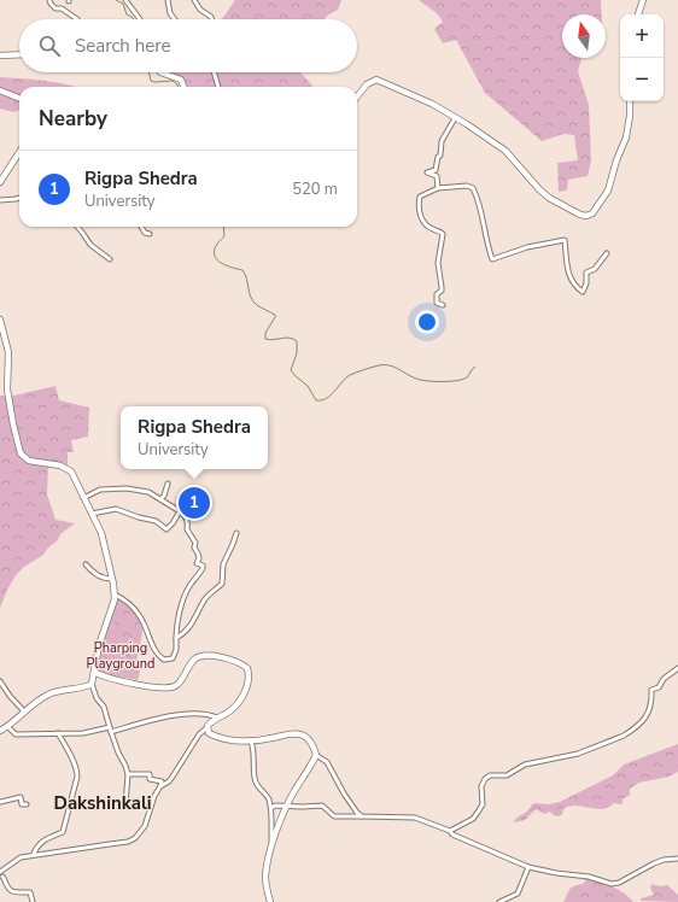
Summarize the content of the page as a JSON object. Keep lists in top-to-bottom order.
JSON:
{
  "districts": ["Dakshinkali"],
  "parks": ["Pharping Playground"],
  "north": "top",
  "page": {
    "map_buttons": ["+", "−"],
    "search": "Search here",
    "heading": "Nearby",
    "list": [
      {
        "mark": "1",
        "name": "Rigpa Shedra",
        "note": "University",
        "value": "520 m"
      }
    ],
    "popup": ["Rigpa Shedra", "University"],
    "pins": "1"
  }
}
